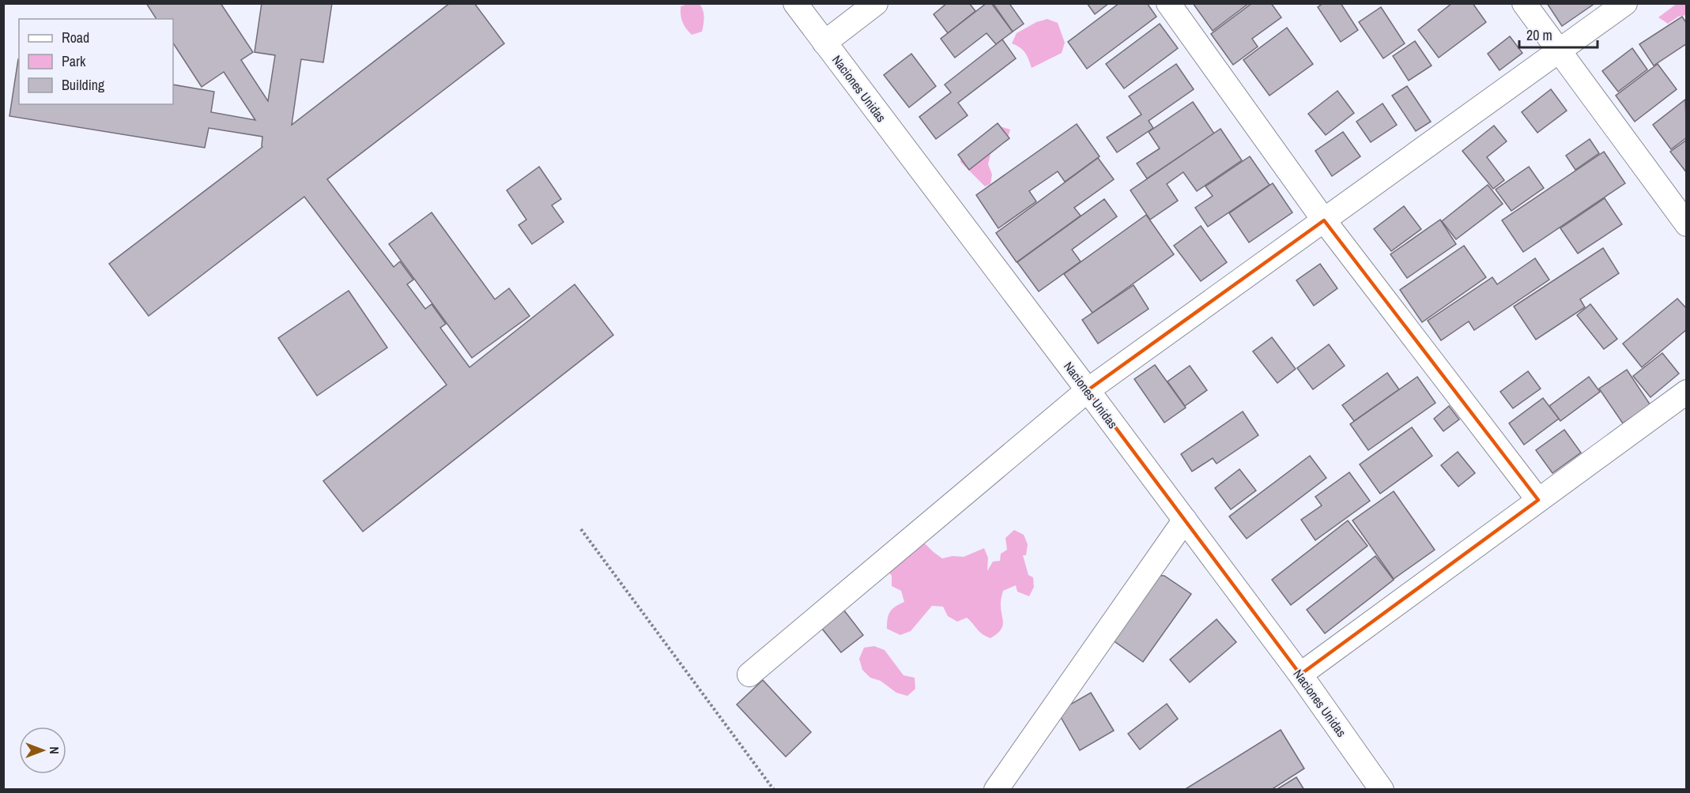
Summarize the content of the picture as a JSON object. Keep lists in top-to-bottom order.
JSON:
{
  "streets": {
    "street": ["Naciones Unidas"]
  },
  "legend": ["Road", "Park", "Building"],
  "scale_bar": "20 m",
  "north": "right"
}
